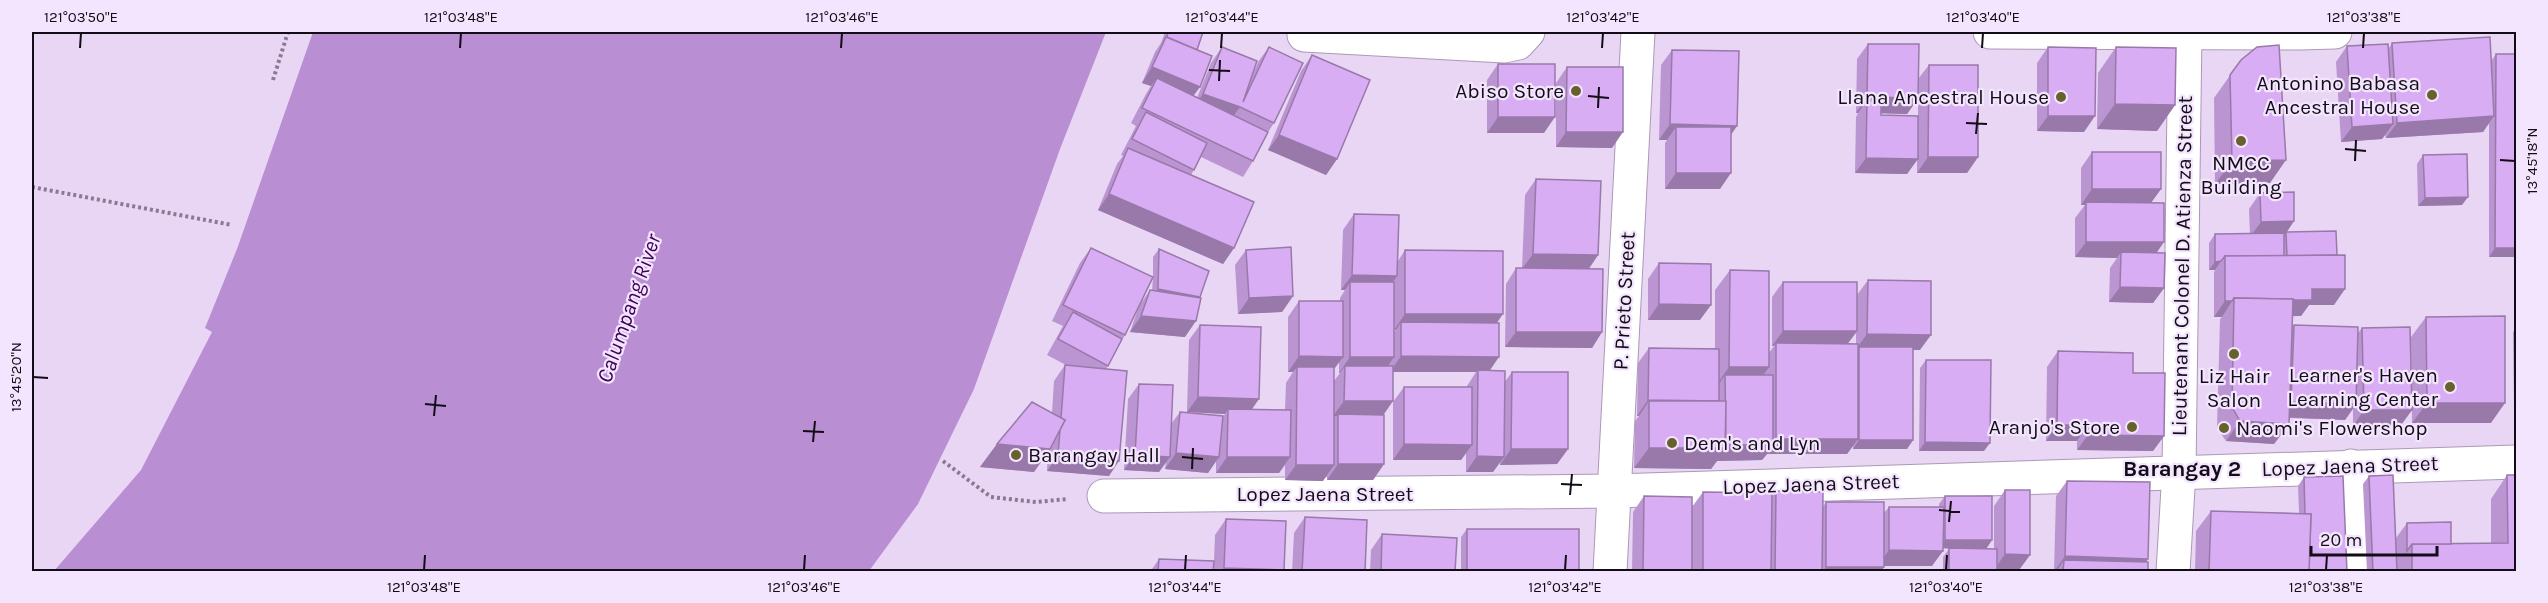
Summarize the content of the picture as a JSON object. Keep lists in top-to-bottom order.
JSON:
{
  "streets": {
    "street": ["Lieutenant Colonel D. Atienza Street", "P. Prieto Street", "Lopez Jaena Street"]
  },
  "crossings": [
    ["Lieutenant Colonel D. Atienza Street", "Lopez Jaena Street"],
    ["P. Prieto Street", "Lopez Jaena Street"]
  ],
  "districts": ["Barangay 2"],
  "water": ["Calumpang River"],
  "places": [
    "Abiso Store",
    "Antonino Babasa Ancestral House",
    "Llana Ancestral House",
    "NMCC Building",
    "Liz Hair Salon",
    "Learner's Haven Learning Center",
    "Aranjo's Store",
    "Naomi's Flowershop",
    "Dem's and Lyn",
    "Barangay Hall"
  ],
  "scale_bar": "20 m",
  "coordinates": [
    "121°03'50\"E",
    "121°03'48\"E",
    "121°03'46\"E",
    "121°03'44\"E",
    "121°03'42\"E",
    "121°03'40\"E",
    "121°03'38\"E",
    "13°45'18\"N",
    "13°45'20\"N"
  ]
}
